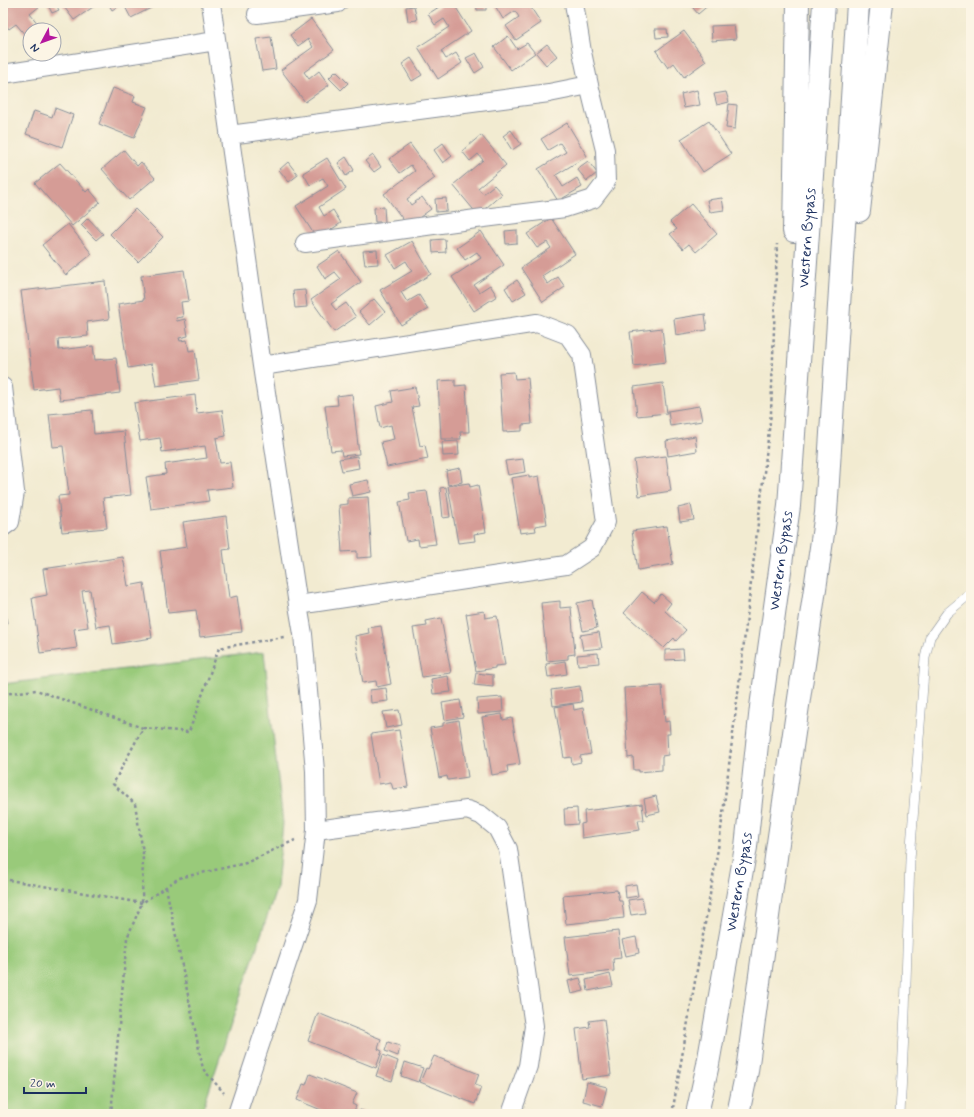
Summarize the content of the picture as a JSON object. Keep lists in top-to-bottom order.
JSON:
{
  "streets": {
    "highway": ["Western Bypass"]
  },
  "scale_bar": "20 m",
  "north": "bottom left"
}
